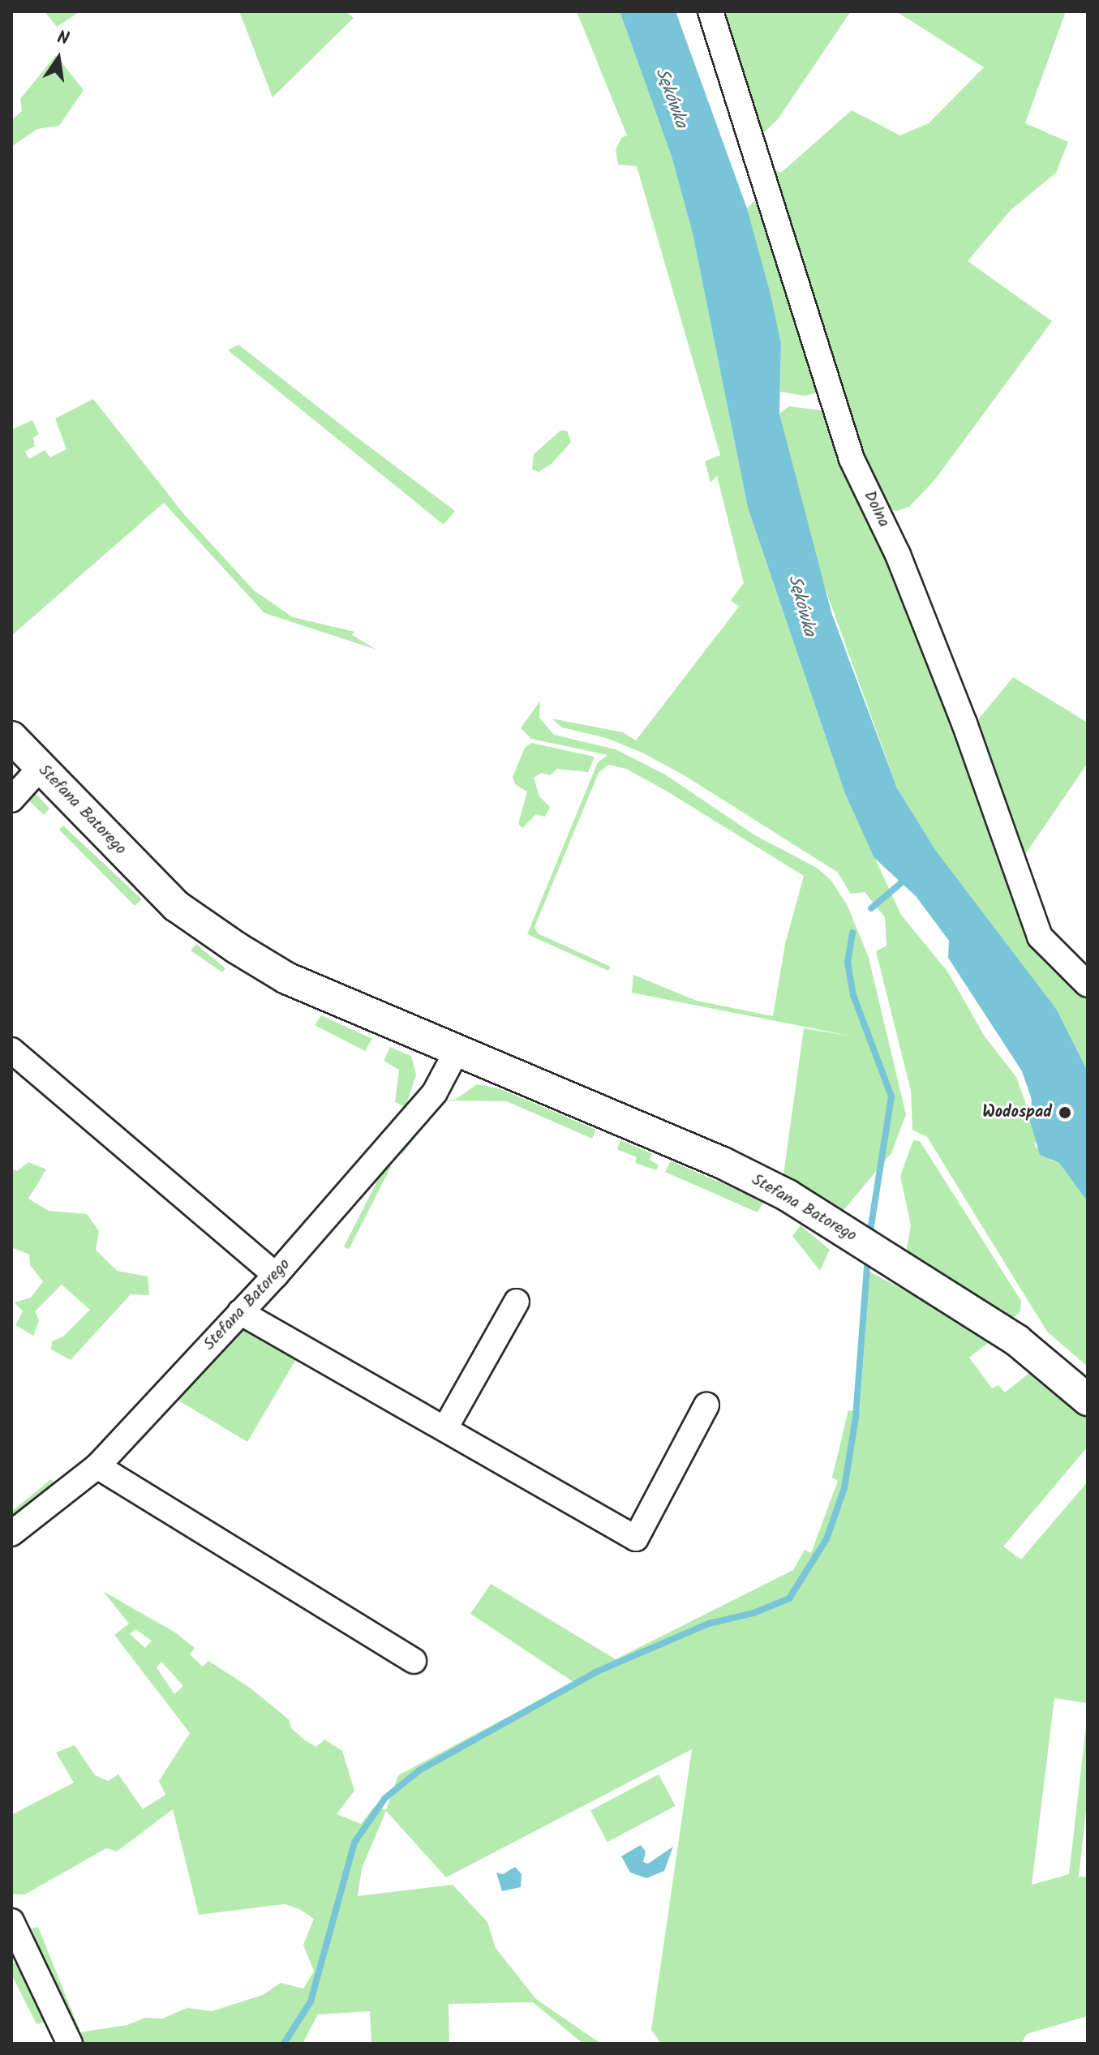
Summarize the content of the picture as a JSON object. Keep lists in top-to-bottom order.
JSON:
{
  "streets": {
    "street": ["Dolna", "Stefana Batorego"]
  },
  "water": ["Sękówka"],
  "places": ["Wodospad"],
  "north": "top"
}
